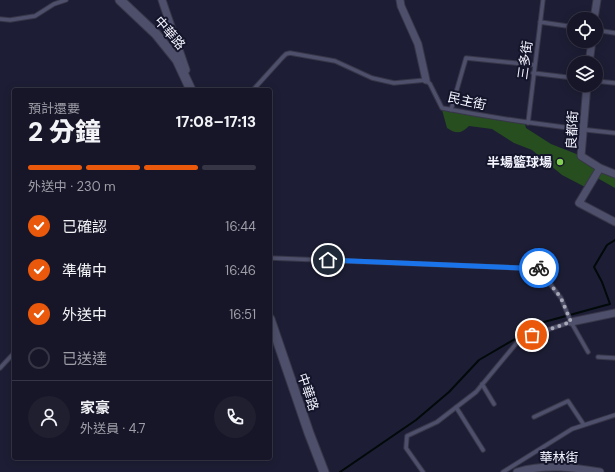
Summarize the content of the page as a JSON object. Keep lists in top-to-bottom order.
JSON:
{
  "streets": {
    "main road": ["中華路"],
    "street": ["良都街", "華林街"],
    "lane": ["三多街", "民主街"]
  },
  "crossings": [
    ["三多街", "民主街"],
    ["民主街", "良都街"]
  ],
  "places": ["半場籃球場"],
  "page": {
    "heading": ["2 分鐘", "預計還要", "17:08–17:13"],
    "panel": ["家豪", "外送員 · 4.7"],
    "bar": "外送中 · 230 m",
    "list": [
      ["已確認", "16:44"],
      ["準備中", "16:46"],
      ["外送中", "16:51"],
      "已送達"
    ]
  }
}
